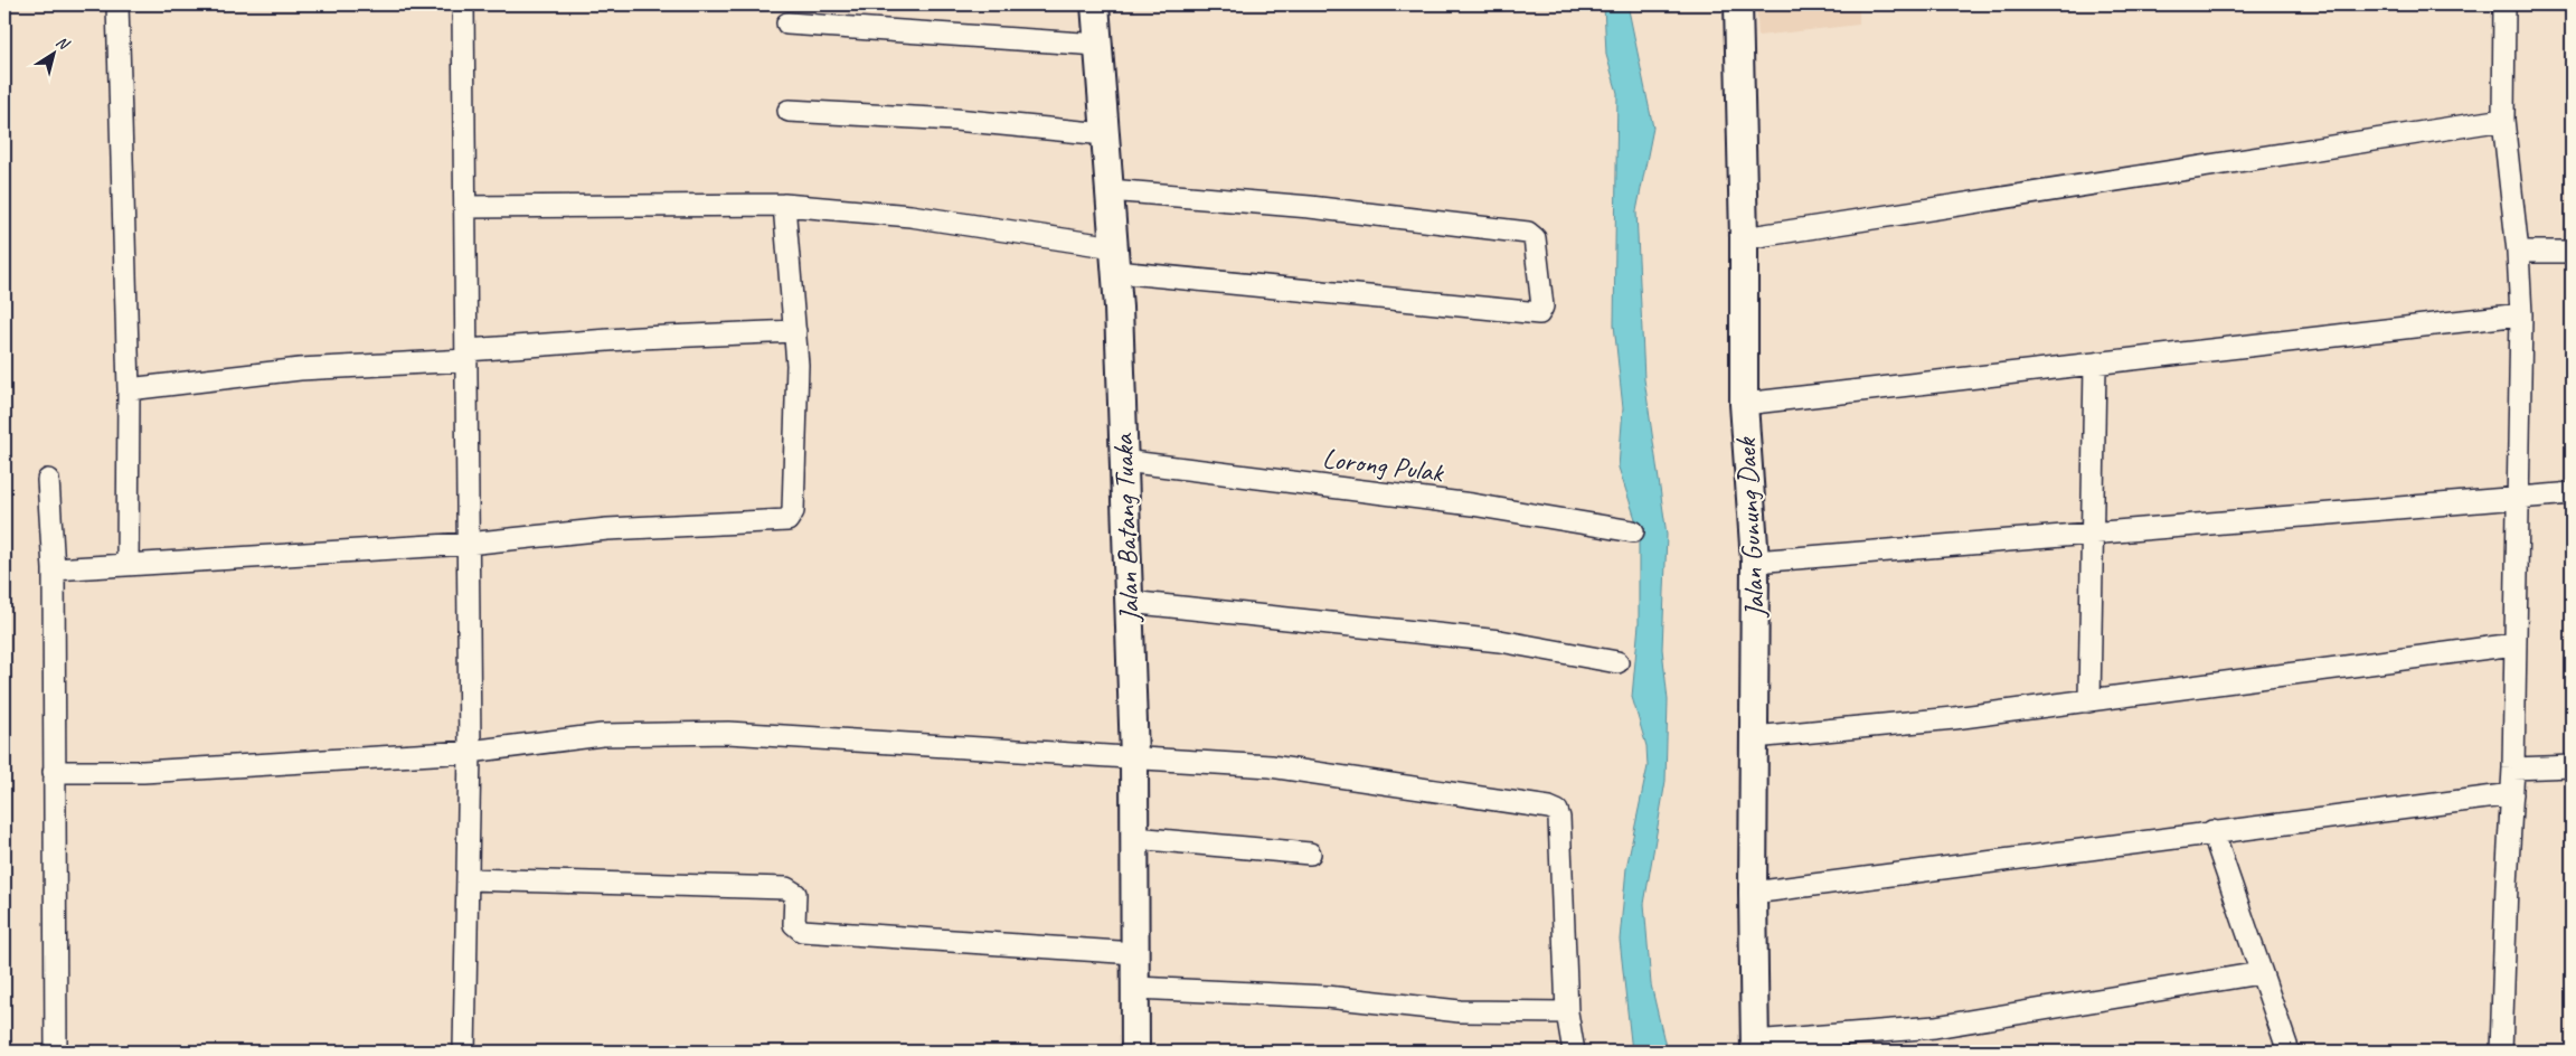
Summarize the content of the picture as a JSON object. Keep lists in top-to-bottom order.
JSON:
{
  "streets": {
    "street": ["Lorong Pulak", "Jalan Batang Tuaka", "Jalan Gunung Daek"]
  },
  "crossings": [
    ["Lorong Pulak", "Jalan Batang Tuaka"]
  ],
  "north": "top right"
}
